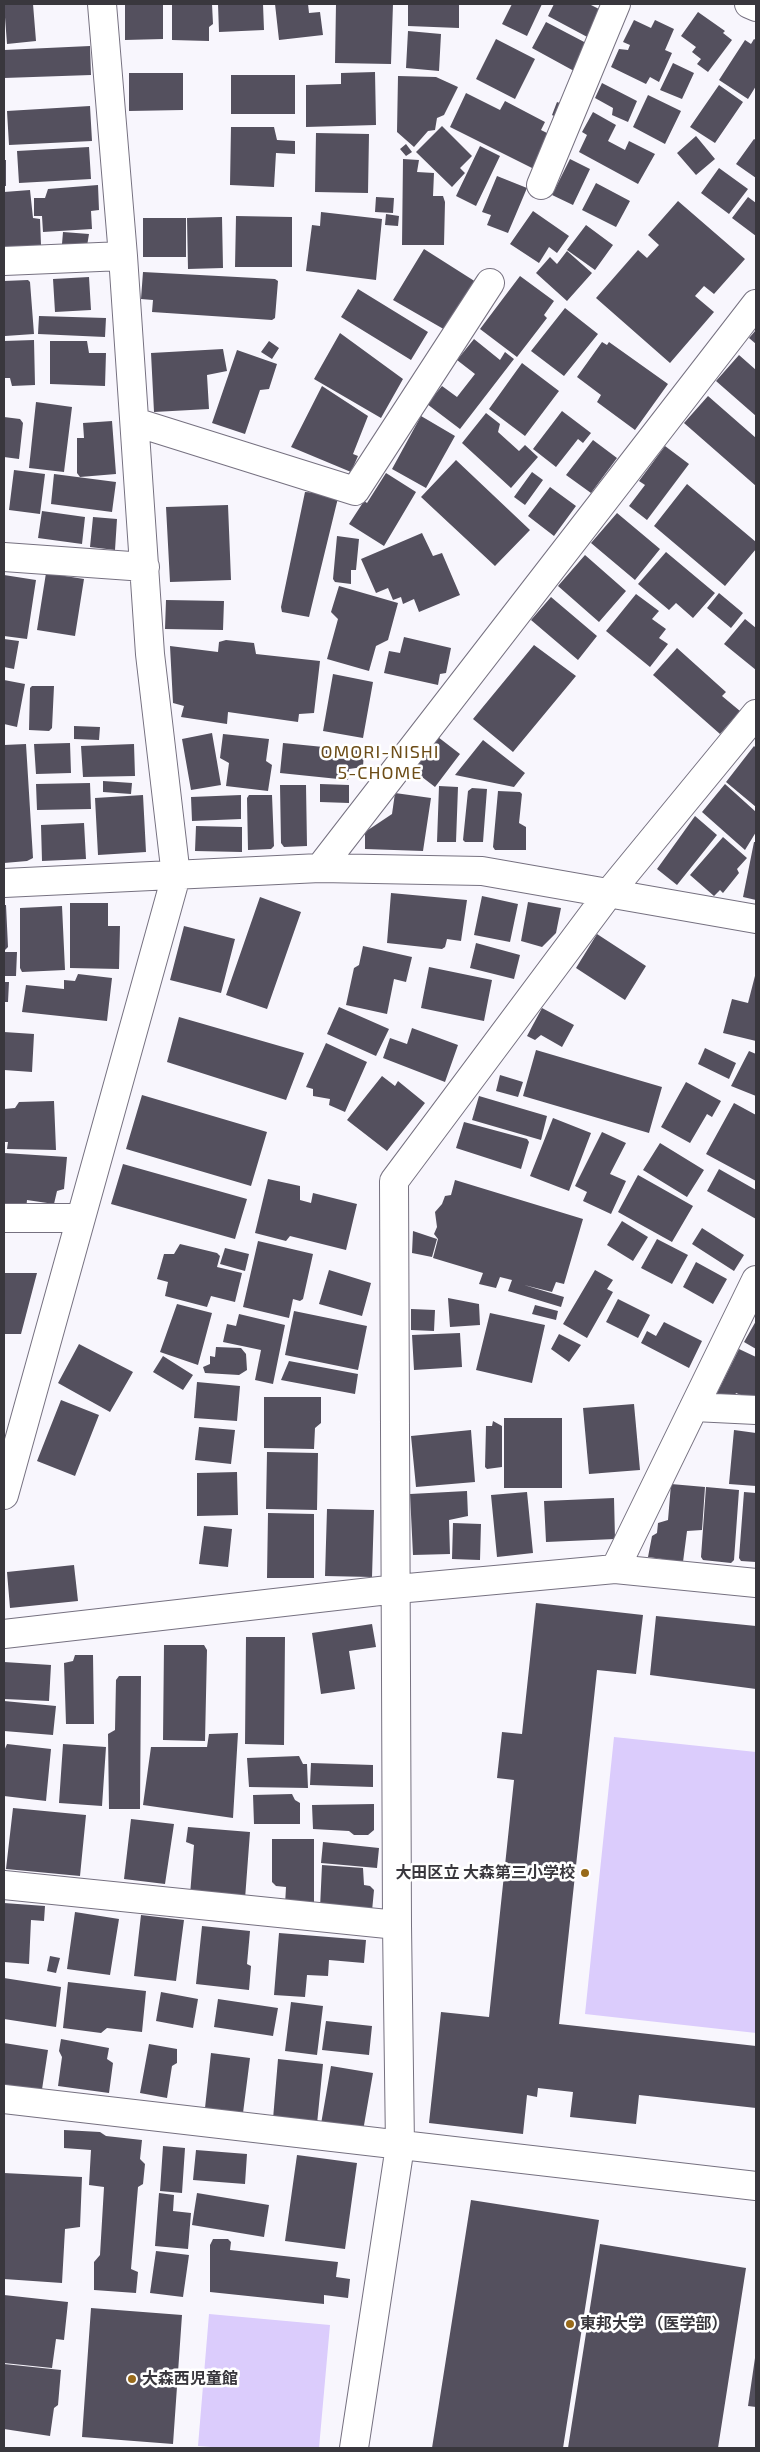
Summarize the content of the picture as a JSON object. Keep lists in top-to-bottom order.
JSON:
{
  "districts": ["OMORI-NISHI 5-CHOME"],
  "places": ["大田区立 大森第三小学校", "東邦大学 （医学部）", "大森西児童館"]
}
